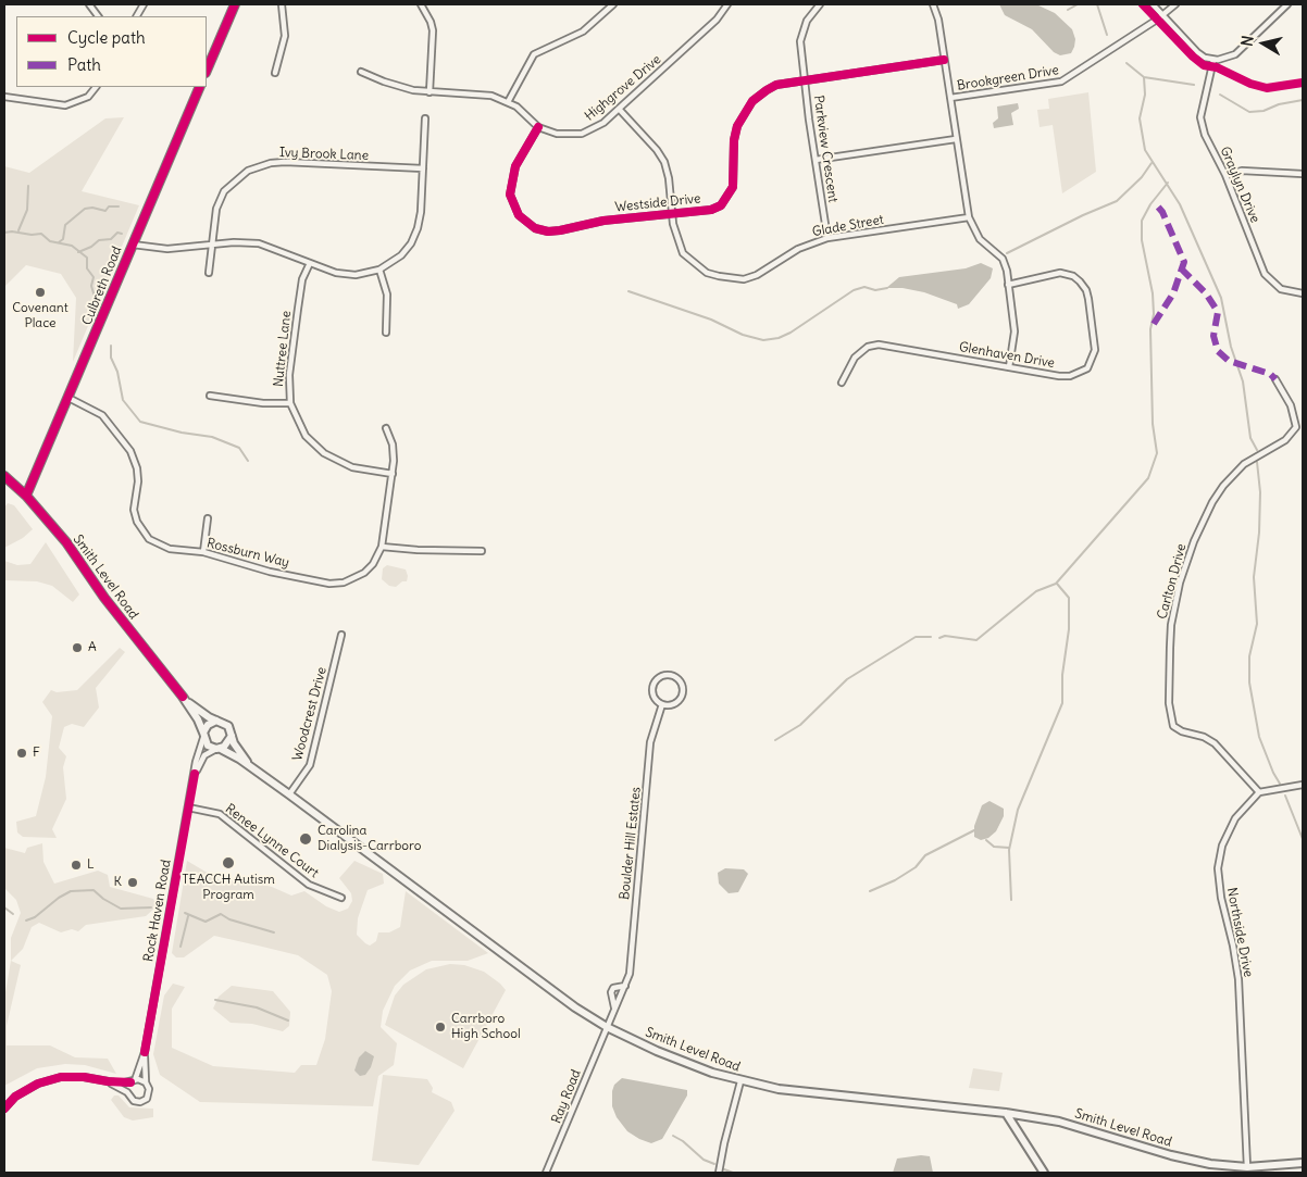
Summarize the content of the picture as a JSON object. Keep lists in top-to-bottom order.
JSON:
{
  "streets": {
    "main road": ["Culbreth Road", "Smith Level Road"],
    "street": [
      "Brookgreen Drive",
      "Highgrove Drive",
      "Parkview Crescent",
      "Ivy Brook Lane",
      "Graylyn Drive",
      "Westside Drive",
      "Glade Street",
      "Nuttree Lane",
      "Glenhaven Drive",
      "Rossburn Way",
      "Carlton Drive",
      "Woodcrest Drive",
      "Renee Lynne Court",
      "Boulder Hill Estates",
      "Rock Haven Road",
      "Northside Drive",
      "Ray Road"
    ]
  },
  "crossings": [
    ["Highgrove Drive", "Westside Drive"],
    ["Highgrove Drive", "Glade Street"],
    ["Parkview Crescent", "Westside Drive"],
    ["Parkview Crescent", "Glade Street"],
    ["Westside Drive", "Glade Street"],
    ["Culbreth Road", "Rossburn Way"],
    ["Culbreth Road", "Smith Level Road"],
    ["Nuttree Lane", "Rossburn Way"],
    ["Smith Level Road", "Woodcrest Drive"],
    ["Smith Level Road", "Boulder Hill Estates"],
    ["Smith Level Road", "Rock Haven Road"],
    ["Smith Level Road", "Northside Drive"],
    ["Smith Level Road", "Ray Road"],
    ["Carlton Drive", "Northside Drive"],
    ["Renee Lynne Court", "Rock Haven Road"],
    ["Boulder Hill Estates", "Ray Road"]
  ],
  "places": [
    "Covenant Place",
    "A",
    "F",
    "Carolina Dialysis-Carrboro",
    "TEACCH Autism Program",
    "L",
    "K",
    "Carrboro High School"
  ],
  "legend": ["Cycle path", "Path"],
  "north": "left"
}
